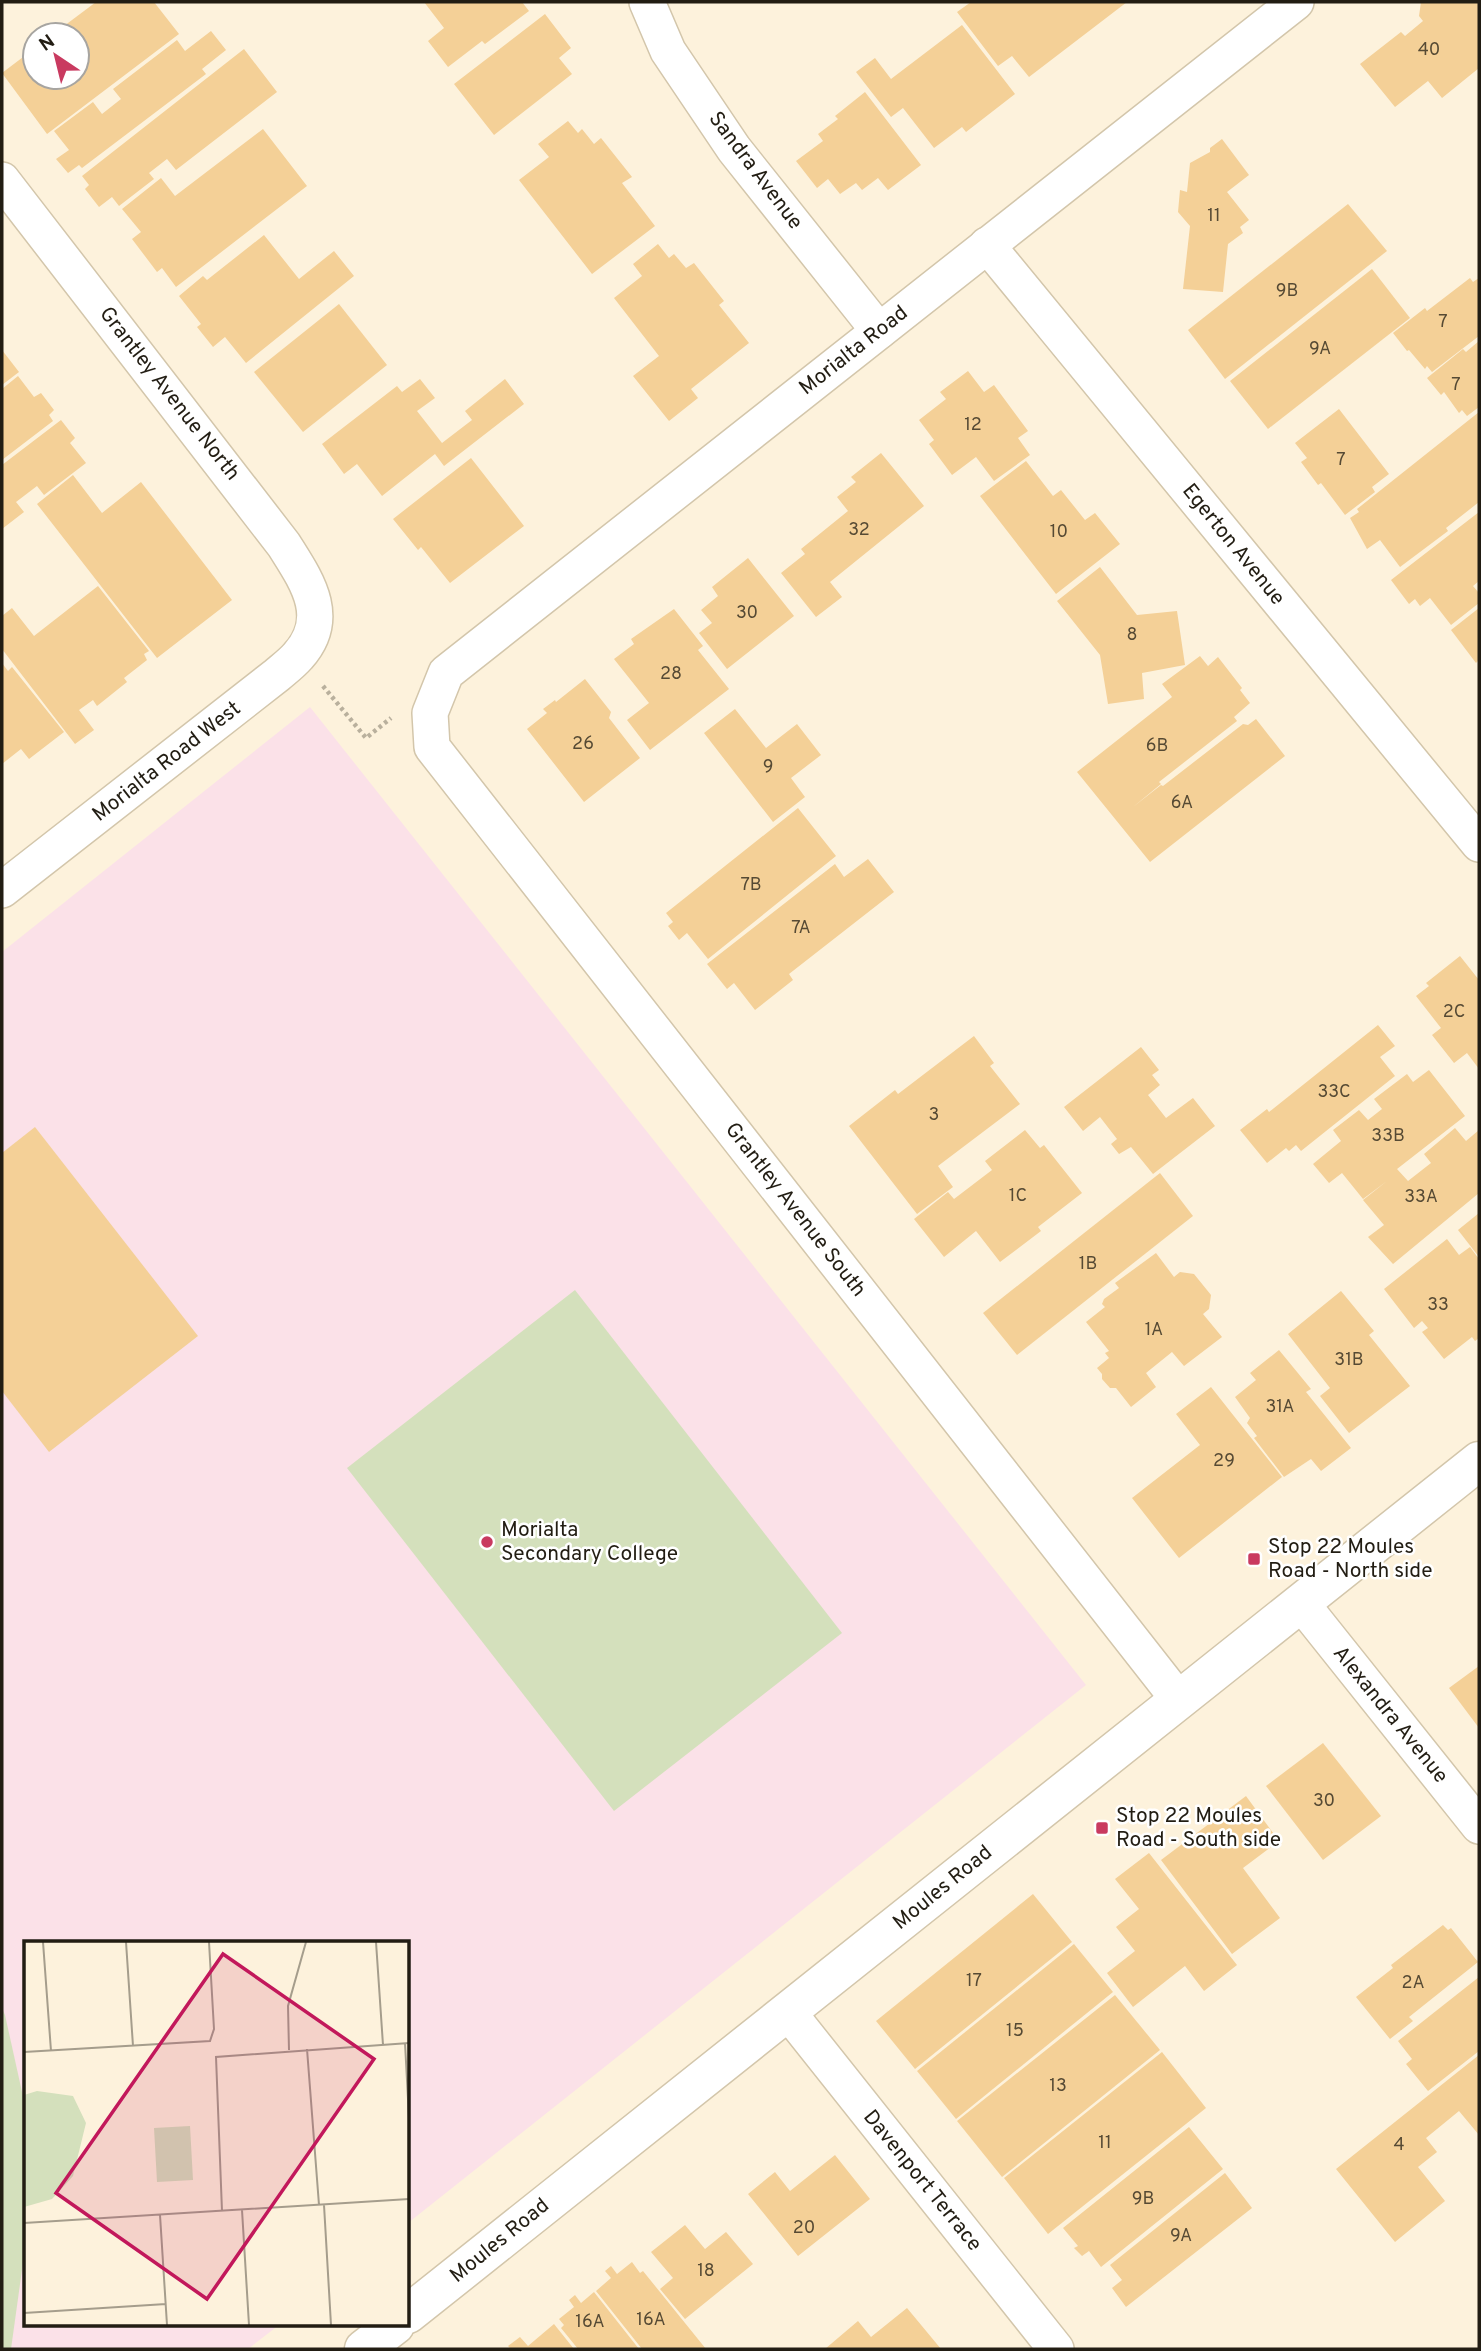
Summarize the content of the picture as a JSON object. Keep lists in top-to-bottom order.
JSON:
{
  "streets": {
    "main road": ["Moules Road"],
    "street": [
      "Sandra Avenue",
      "Morialta Road",
      "Grantley Avenue North",
      "Egerton Avenue",
      "Morialta Road West",
      "Grantley Avenue South",
      "Alexandra Avenue",
      "Davenport Terrace"
    ]
  },
  "crossings": [
    ["Sandra Avenue", "Morialta Road"],
    ["Morialta Road", "Egerton Avenue"],
    ["Morialta Road", "Grantley Avenue South"],
    ["Grantley Avenue North", "Morialta Road West"],
    ["Grantley Avenue South", "Moules Road"],
    ["Alexandra Avenue", "Moules Road"],
    ["Moules Road", "Davenport Terrace"]
  ],
  "places": {
    "other": ["Morialta Secondary College"],
    "transit": ["Stop 22 Moules Road - North side", "Stop 22 Moules Road - South side"]
  },
  "house_numbers": [
    "40",
    "11",
    "9B",
    "7",
    "9A",
    "7",
    "12",
    "7",
    "32",
    "10",
    "30",
    "8",
    "28",
    "26",
    "6B",
    "9",
    "6A",
    "7B",
    "7A",
    "2C",
    "33C",
    "3",
    "33B",
    "1C",
    "33A",
    "1B",
    "33",
    "1A",
    "31B",
    "31A",
    "29",
    "30",
    "17",
    "2A",
    "15",
    "13",
    "11",
    "4",
    "9B",
    "20",
    "9A",
    "18",
    "16A",
    "16A"
  ],
  "north": "top left"
}
